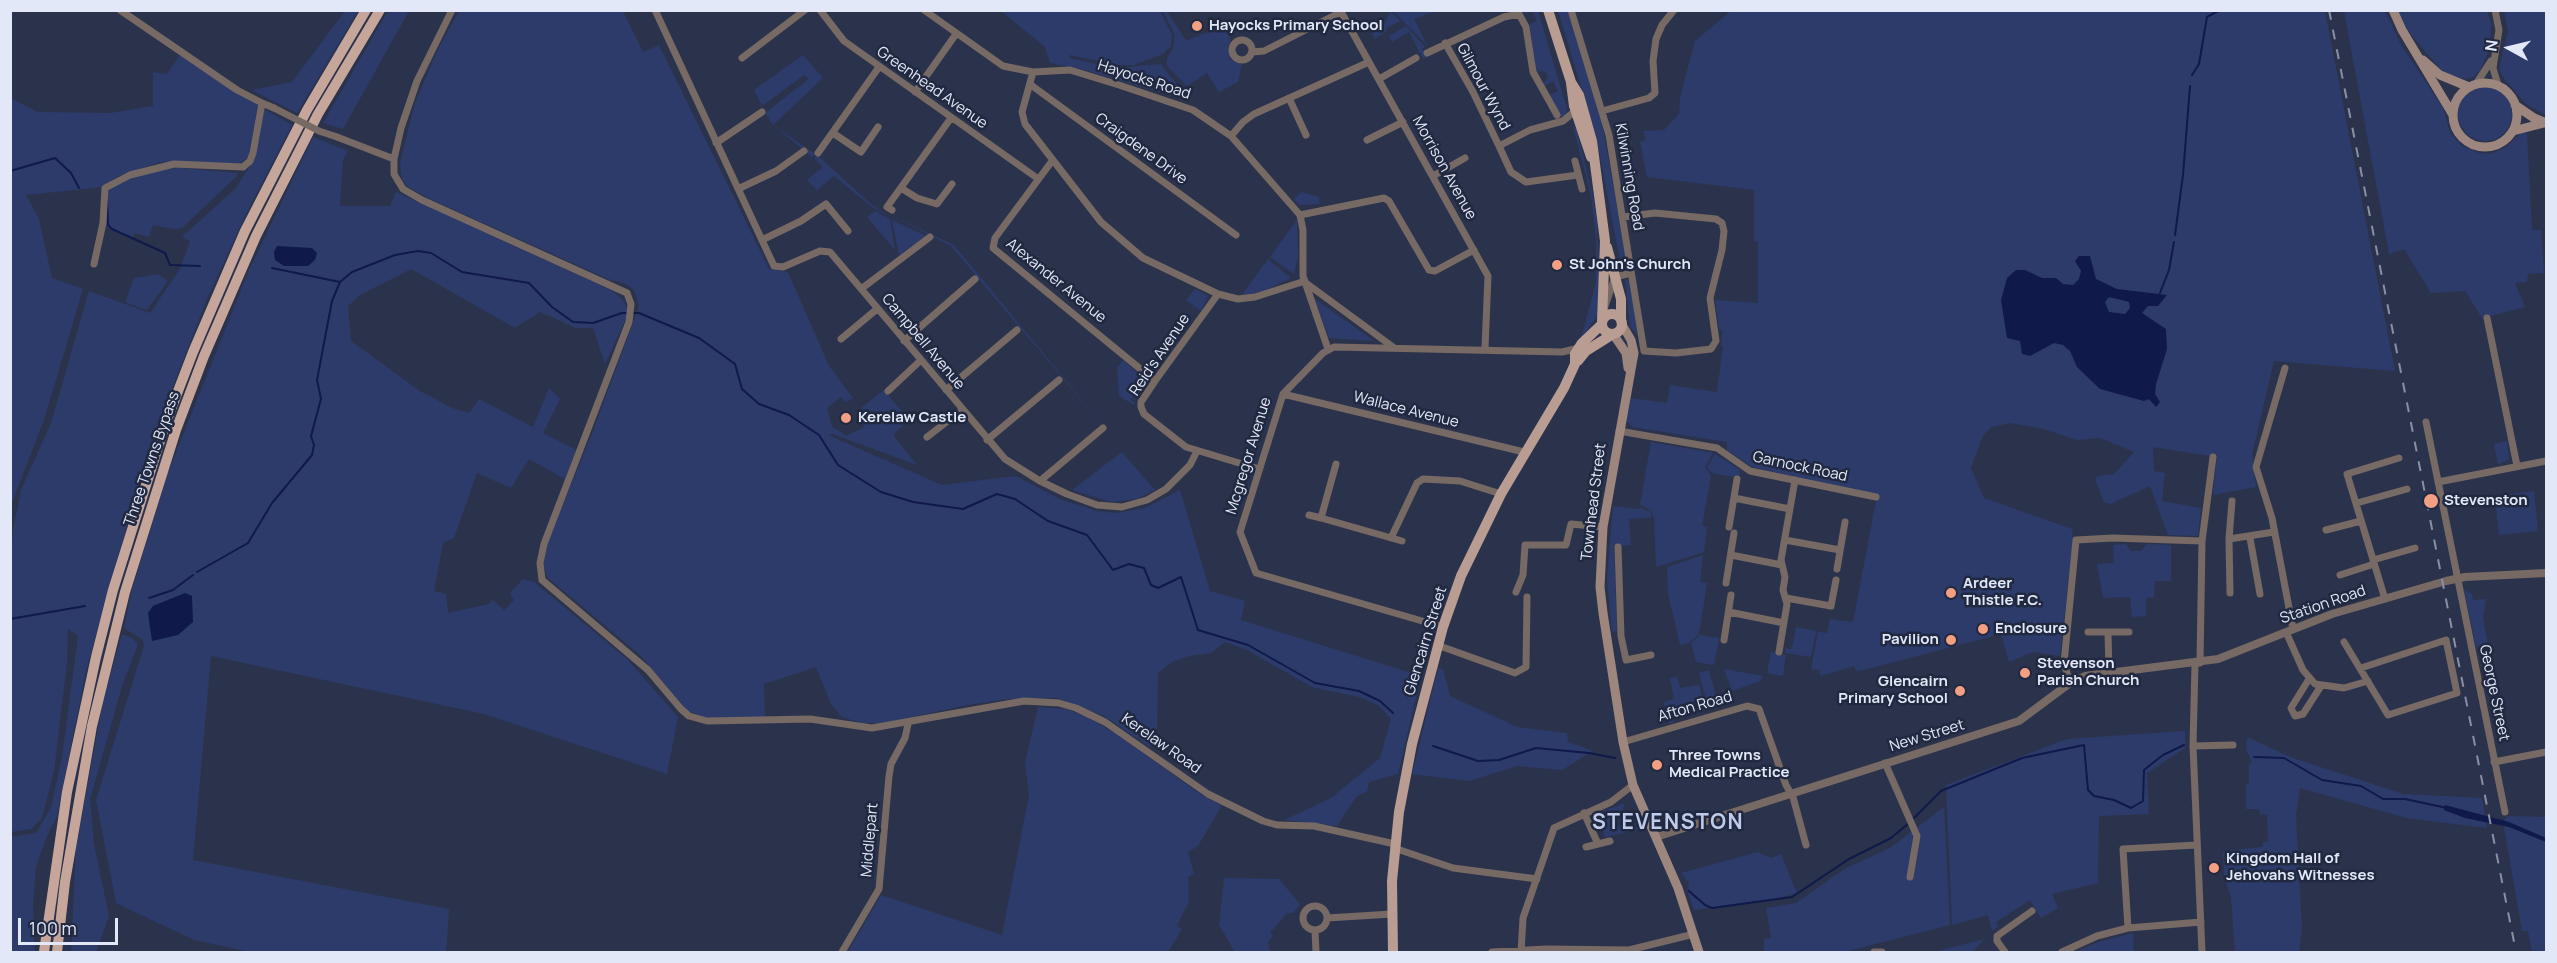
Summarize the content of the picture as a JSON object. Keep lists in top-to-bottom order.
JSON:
{
  "streets": {
    "highway": ["Three Towns Bypass"],
    "main road": ["Townhead Street", "Glencairn Street"],
    "street": [
      "Hayocks Road",
      "Gilmour Wynd",
      "Greenhead Avenue",
      "Craigdene Drive",
      "Morrison Avenue",
      "Kilwinning Road",
      "Alexander Avenue",
      "Campbell Avenue",
      "Reid's Avenue",
      "Wallace Avenue",
      "Mcgregor Avenue",
      "Garnock Road",
      "Station Road",
      "George Street",
      "Afton Road",
      "New Street",
      "Kerelaw Road",
      "Middlepart"
    ]
  },
  "crossings": [
    ["Greenhead Avenue", "Alexander Avenue"],
    ["Alexander Avenue", "Reid's Avenue"],
    ["Campbell Avenue", "Reid's Avenue"],
    ["Reid's Avenue", "Mcgregor Avenue"],
    ["Wallace Avenue", "Mcgregor Avenue"],
    ["Wallace Avenue", "Glencairn Street"],
    ["Mcgregor Avenue", "Glencairn Street"],
    ["Garnock Road", "Townhead Street"],
    ["Townhead Street", "Glencairn Street"],
    ["Townhead Street", "Afton Road"],
    ["Townhead Street", "New Street"],
    ["Station Road", "George Street"],
    ["Station Road", "New Street"],
    ["Glencairn Street", "Kerelaw Road"],
    ["Afton Road", "New Street"],
    ["Kerelaw Road", "Middlepart"]
  ],
  "districts": ["STEVENSTON"],
  "places": [
    "Hayocks Primary School",
    "St John's Church",
    "Kerelaw Castle",
    "Stevenston",
    "Ardeer Thistle F.C.",
    "Enclosure",
    "Pavilion",
    "Stevenson Parish Church",
    "Glencairn Primary School",
    "Three Towns Medical Practice",
    "Kingdom Hall of Jehovahs Witnesses"
  ],
  "scale_bar": "100 m",
  "north": "left"
}
